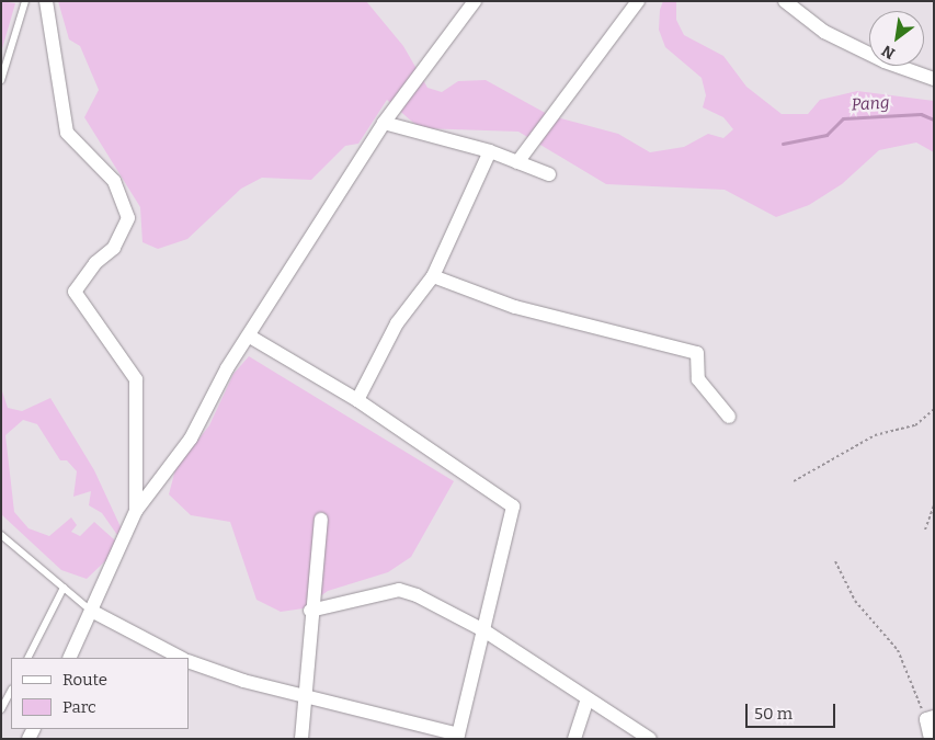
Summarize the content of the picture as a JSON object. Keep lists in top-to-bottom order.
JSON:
{
  "water": ["Pang"],
  "legend": ["Route", "Parc"],
  "scale_bar": "50 m",
  "north": "bottom left"
}
